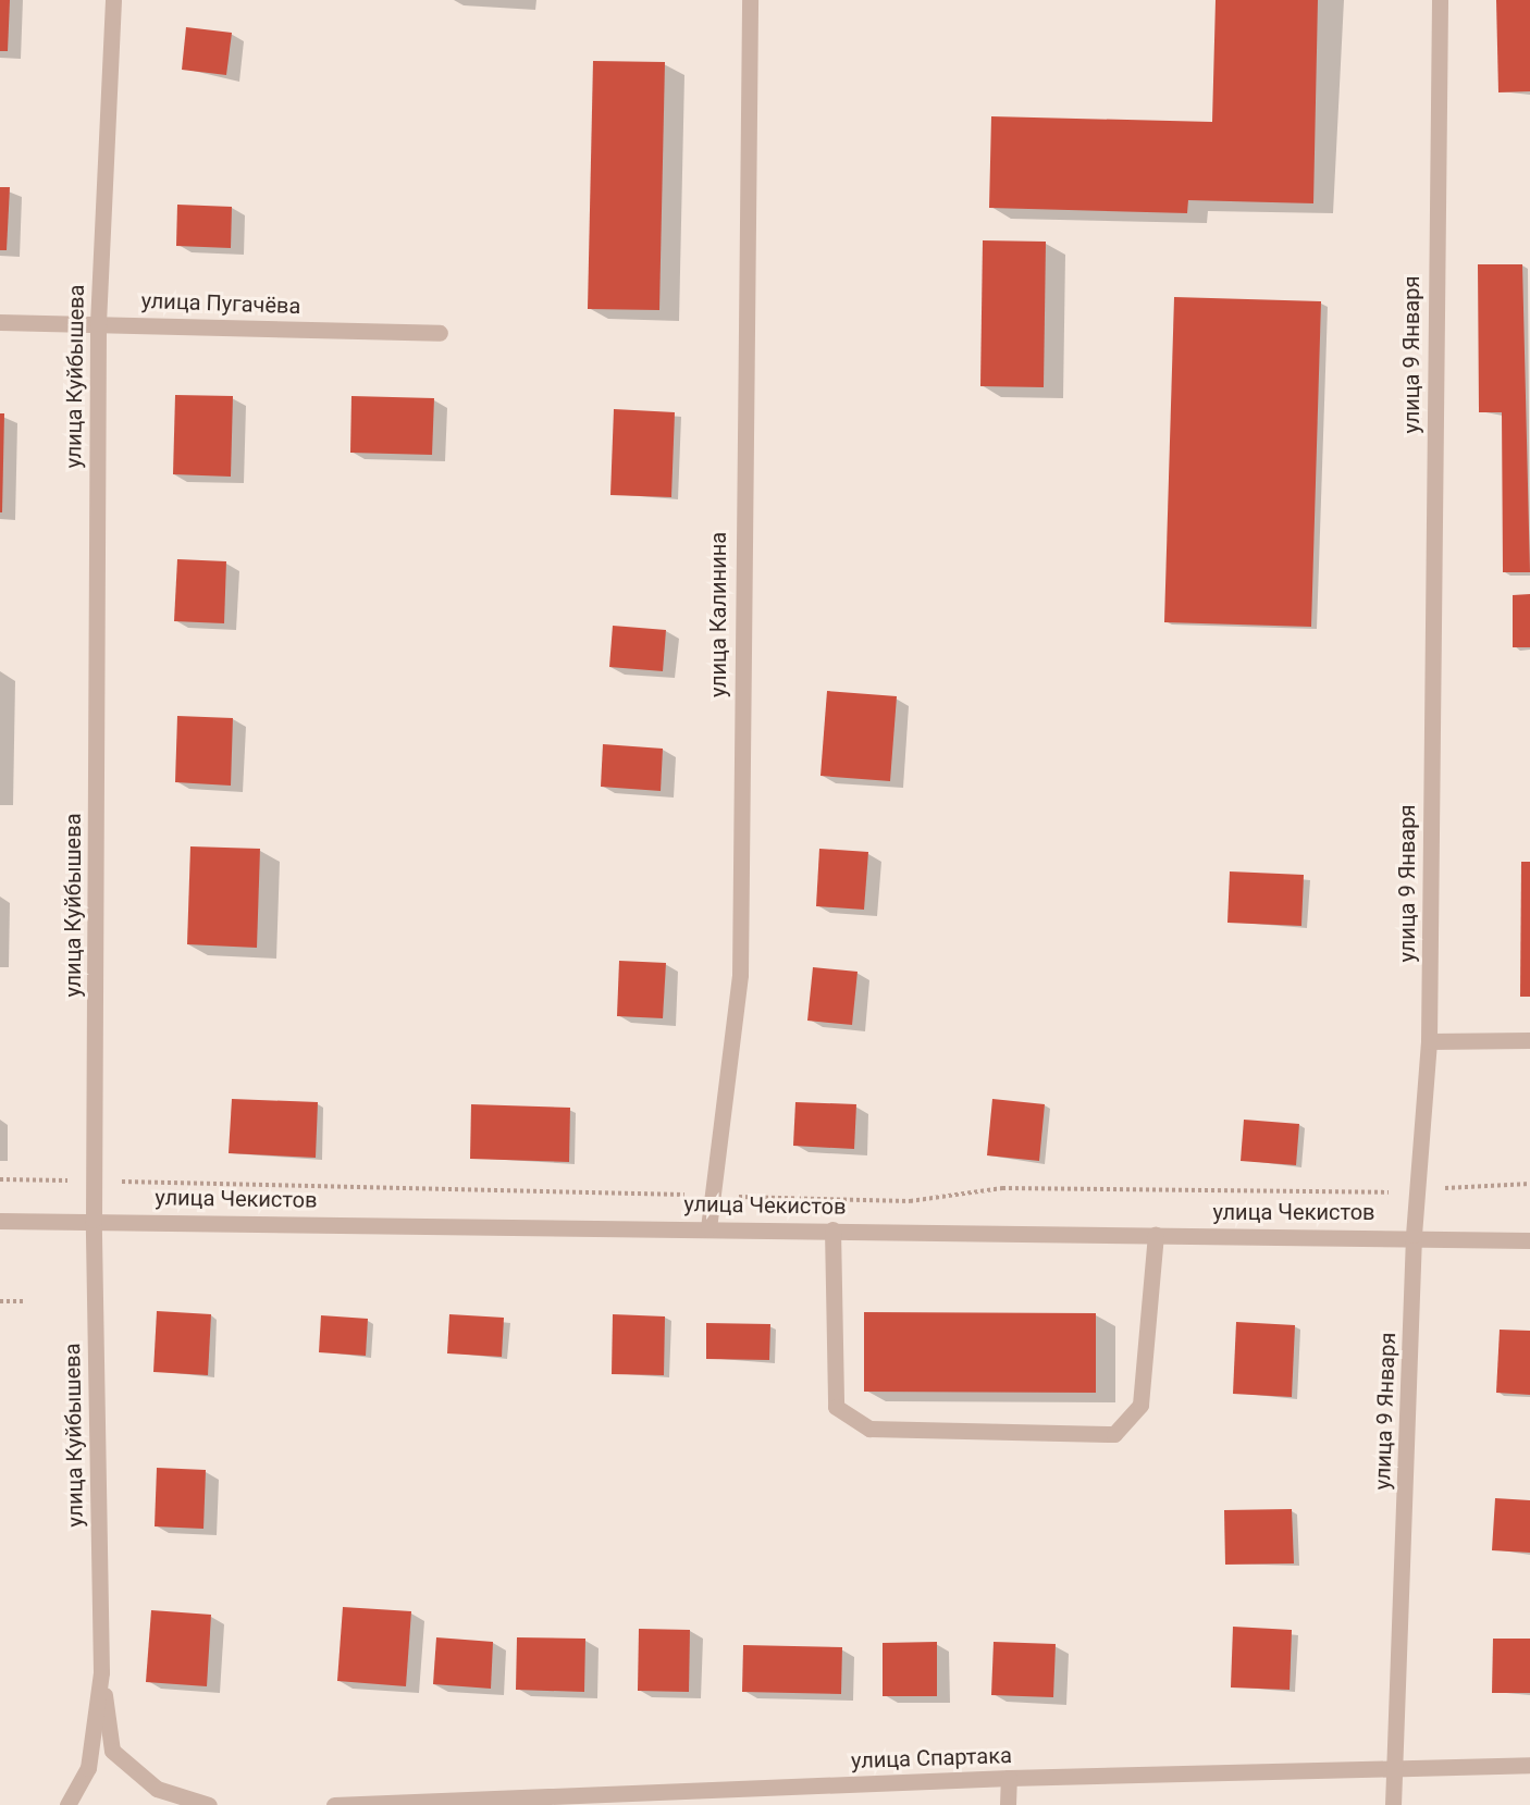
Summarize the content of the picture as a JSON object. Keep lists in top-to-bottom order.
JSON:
{
  "streets": {
    "street": [
      "улица Пугачёва",
      "улица 9 Января",
      "улица Куйбышева",
      "улица Калинина",
      "улица Чекистов",
      "улица Спартака"
    ]
  },
  "crossings": [
    ["улица Пугачёва", "улица Куйбышева"],
    ["улица 9 Января", "улица Чекистов"],
    ["улица 9 Января", "улица Спартака"],
    ["улица Куйбышева", "улица Чекистов"],
    ["улица Калинина", "улица Чекистов"]
  ]
}
